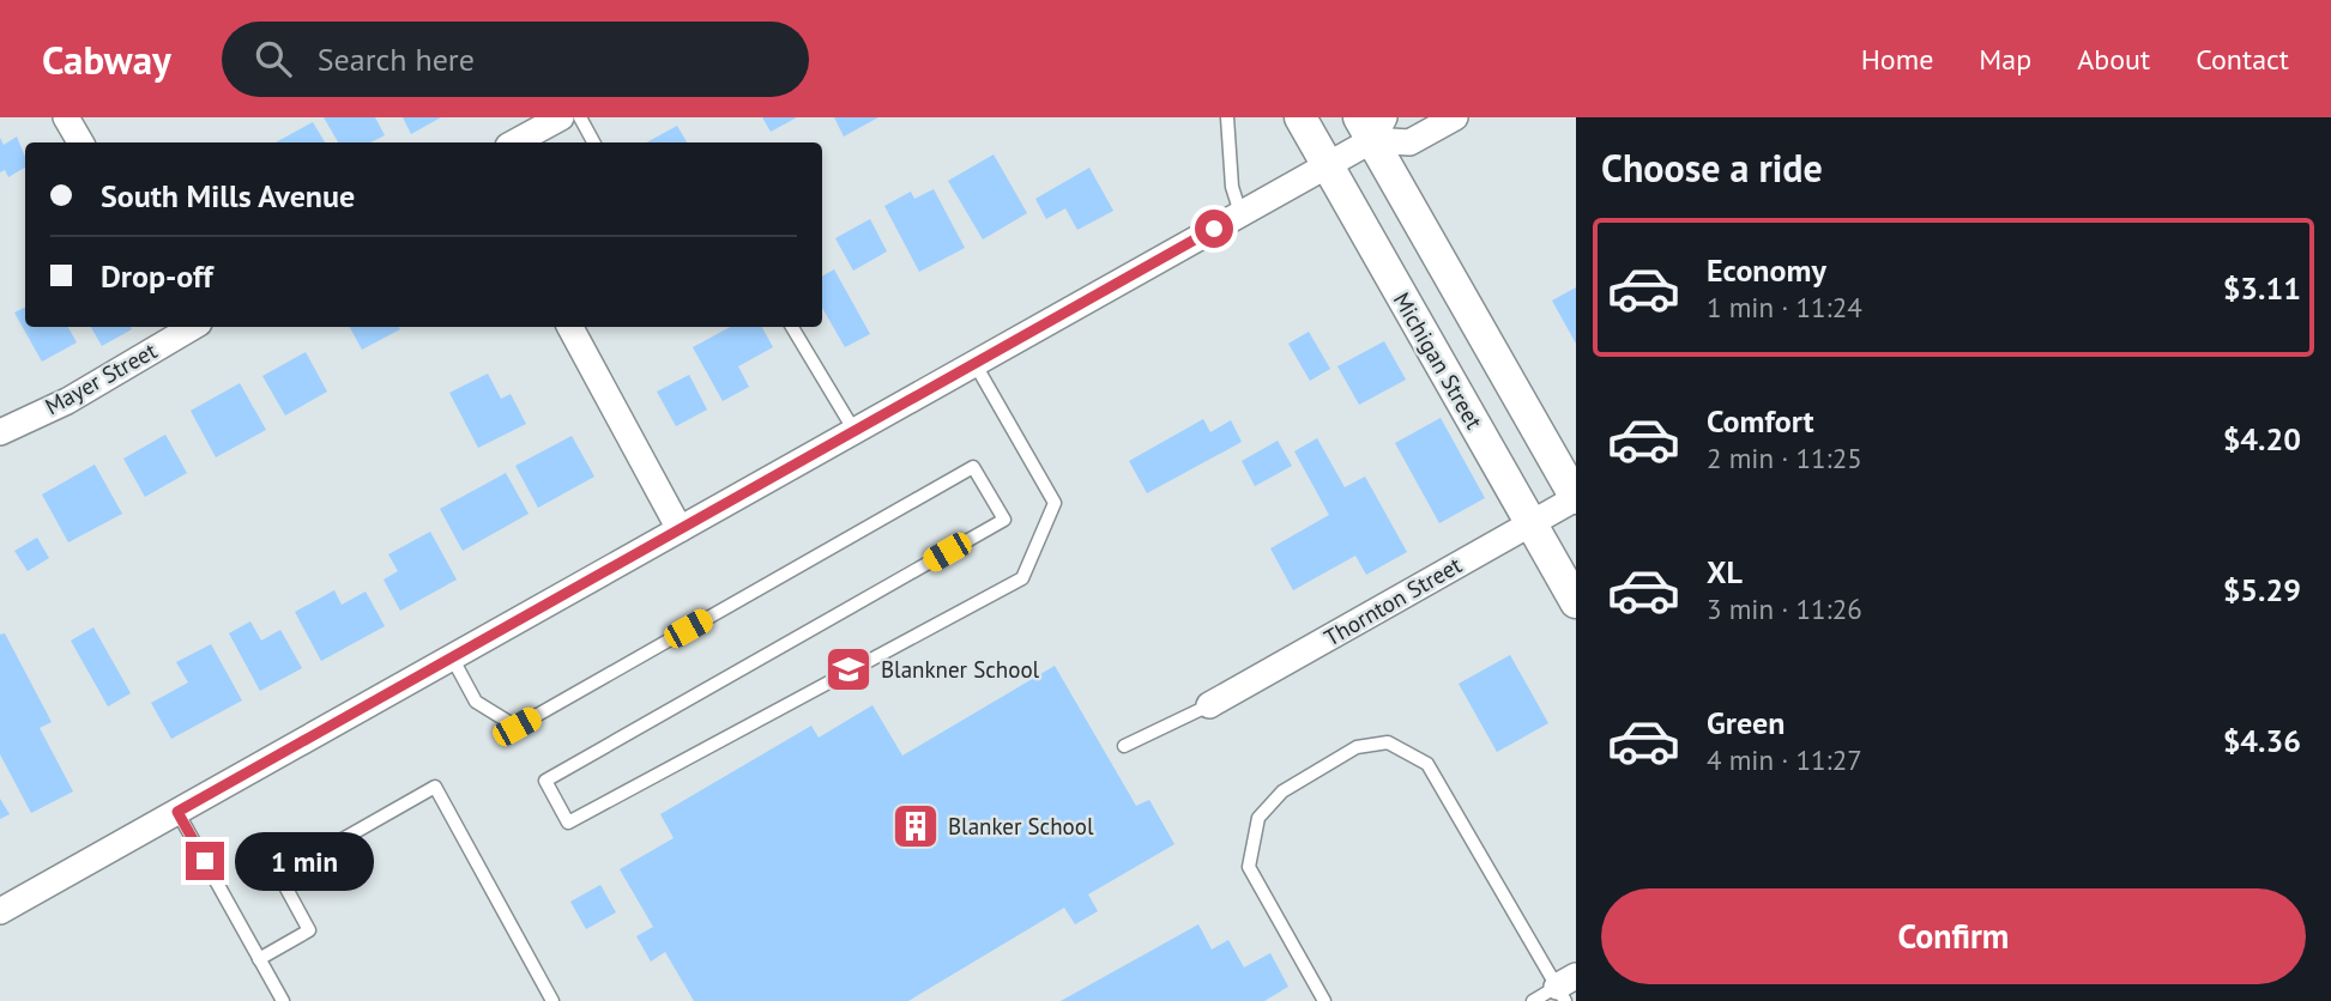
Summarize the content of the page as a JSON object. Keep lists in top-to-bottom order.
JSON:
{
  "streets": {
    "street": ["Michigan Street", "Mayer Street", "Thornton Street"]
  },
  "crossings": [
    ["Michigan Street", "Thornton Street"]
  ],
  "places": {
    "school or university": ["Blankner School"],
    "building": ["Blanker School"]
  },
  "page": {
    "header": "Cabway",
    "search": "Search here",
    "nav": [
      "Home",
      "Map",
      "About",
      "Contact"
    ],
    "heading": "Choose a ride",
    "banner": ["South Mills Avenue", "Drop-off"],
    "list": [
      {
        "name": "Economy",
        "note": "1 min · 11:24",
        "value": "$3.11"
      },
      {
        "name": "Comfort",
        "note": "2 min · 11:25",
        "value": "$4.20"
      },
      {
        "name": "XL",
        "note": "3 min · 11:26",
        "value": "$5.29"
      },
      {
        "name": "Green",
        "note": "4 min · 11:27",
        "value": "$4.36"
      }
    ],
    "bubble": "1 min",
    "buttons": "Confirm"
  }
}
